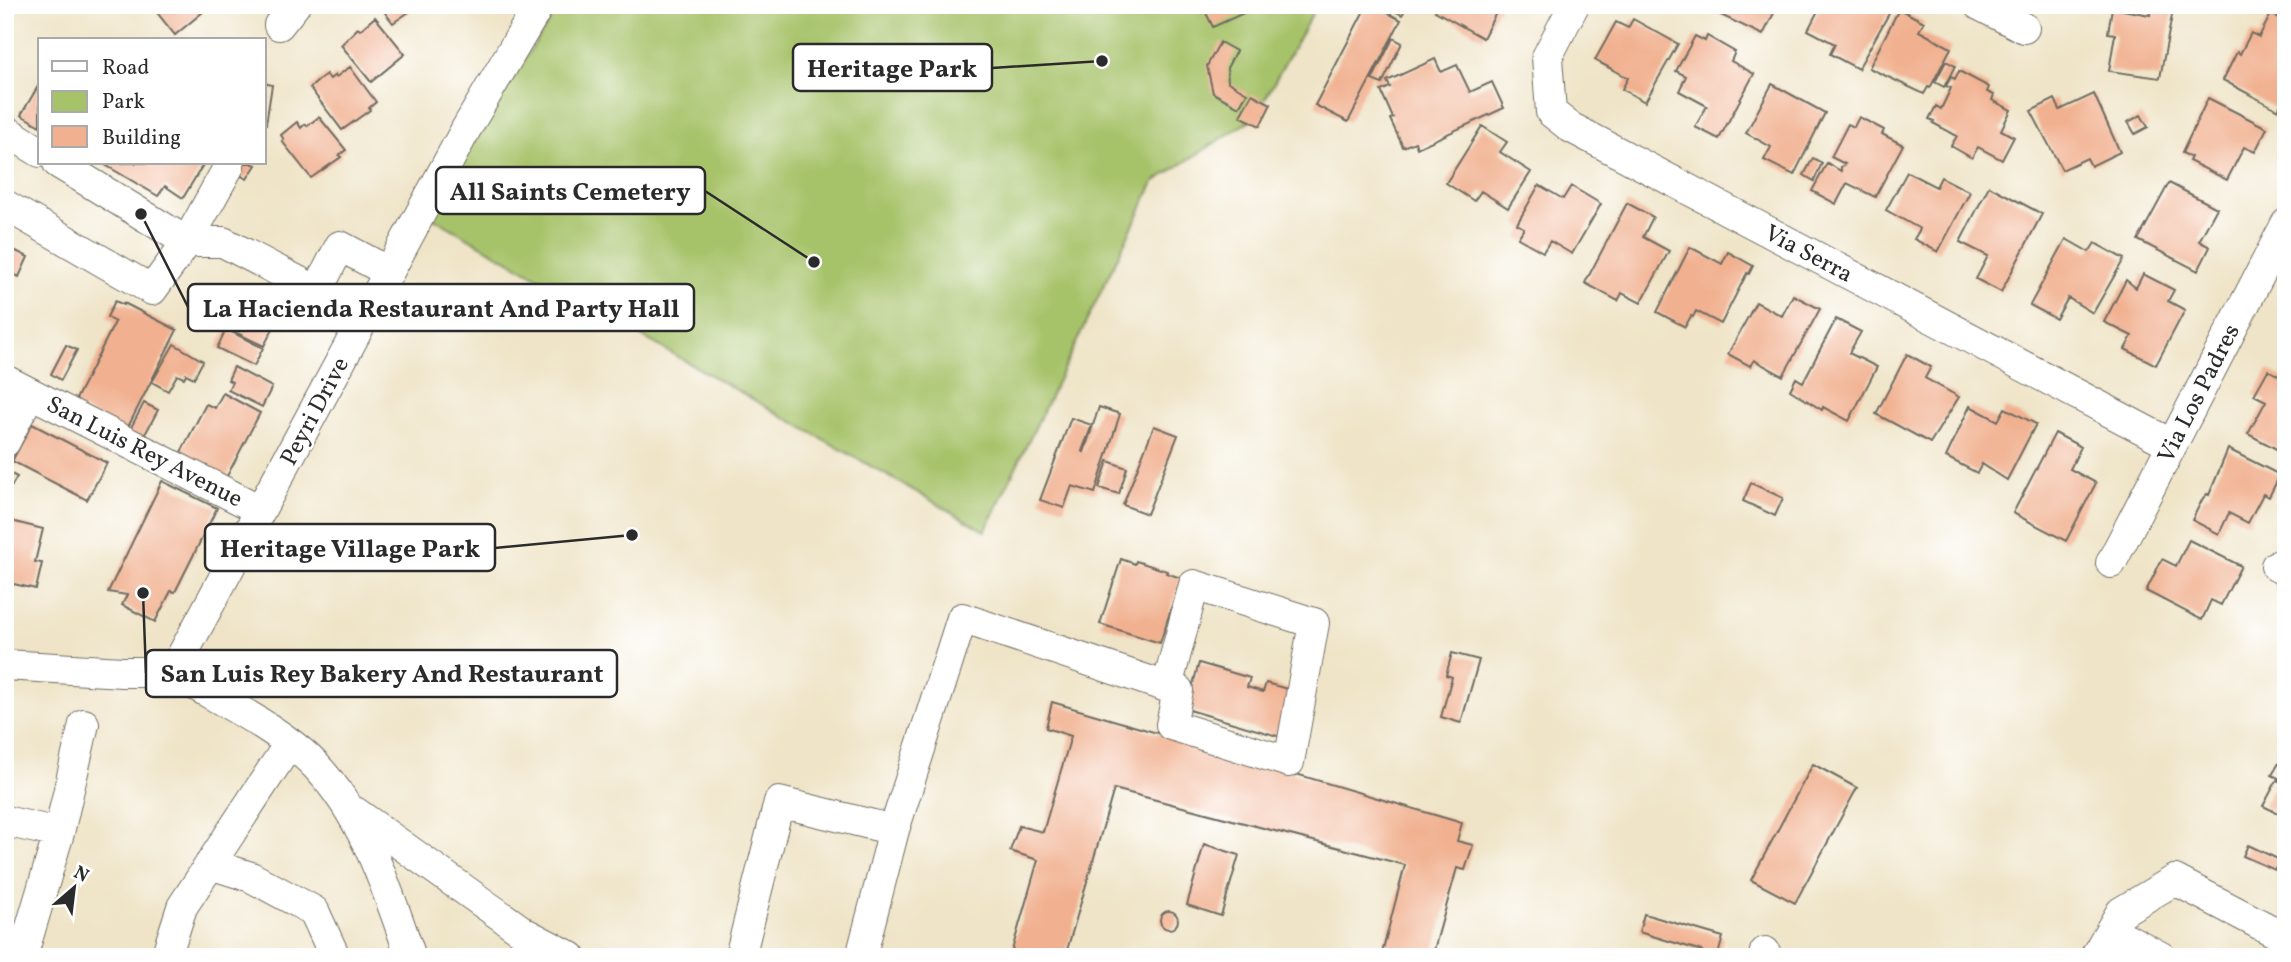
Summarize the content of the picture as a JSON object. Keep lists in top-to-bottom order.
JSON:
{
  "streets": {
    "street": [
      "Via Serra",
      "Via Los Padres",
      "Peyri Drive",
      "San Luis Rey Avenue"
    ]
  },
  "crossings": [
    ["Via Serra", "Via Los Padres"],
    ["Peyri Drive", "San Luis Rey Avenue"]
  ],
  "places": [
    "Heritage Park",
    "La Hacienda Restaurant And Party Hall",
    "All Saints Cemetery",
    "Heritage Village Park",
    "San Luis Rey Bakery And Restaurant"
  ],
  "legend": ["Road", "Park", "Building"],
  "north": "top right"
}
